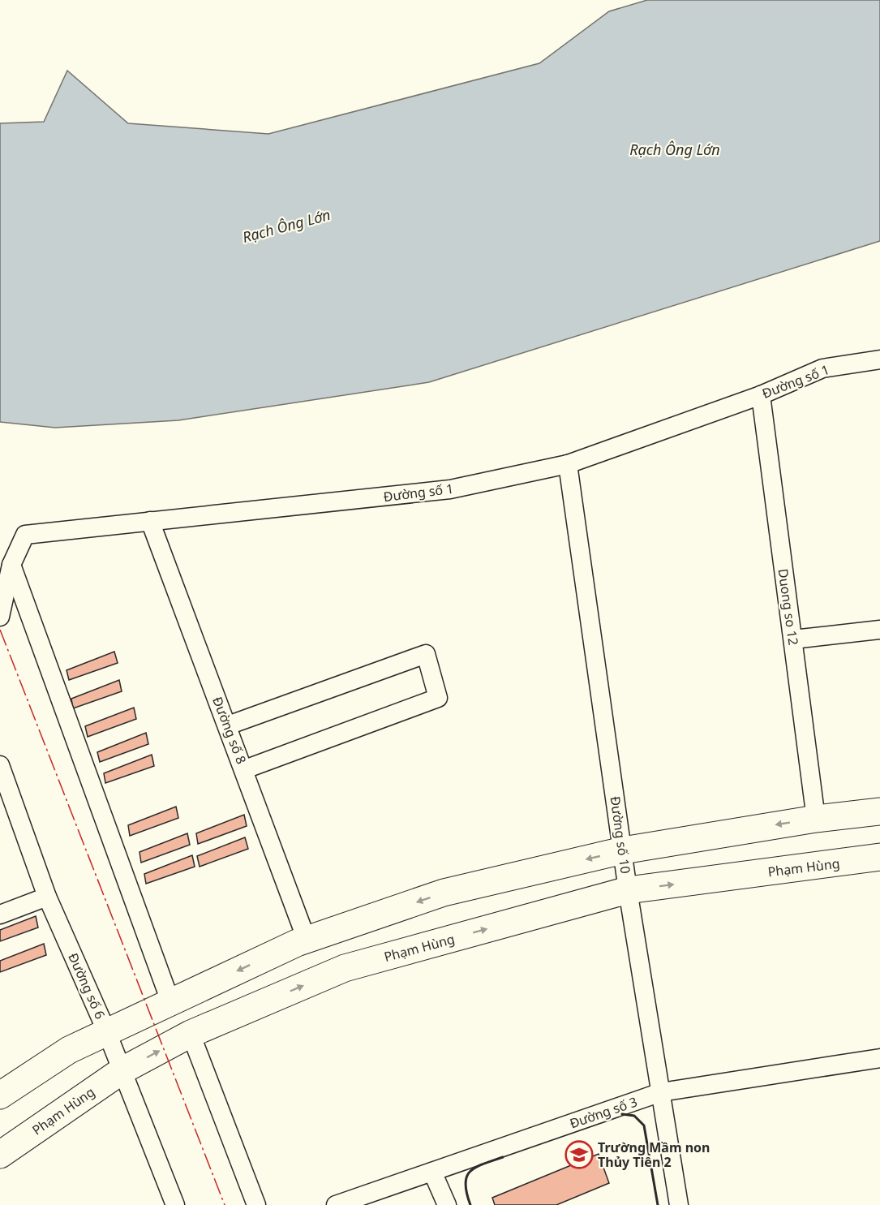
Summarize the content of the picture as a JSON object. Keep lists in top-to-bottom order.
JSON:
{
  "streets": {
    "main road": ["Phạm Hùng"],
    "street": [
      "Đường số 1",
      "Duong so 12",
      "Đường số 8",
      "Đường số 10",
      "Đường số 6",
      "Đường số 3"
    ]
  },
  "crossings": [
    ["Đường số 1", "Duong so 12"],
    ["Đường số 1", "Đường số 8"],
    ["Đường số 1", "Đường số 10"],
    ["Đường số 10", "Phạm Hùng"],
    ["Đường số 10", "Đường số 3"],
    ["Phạm Hùng", "Đường số 6"]
  ],
  "water": ["Rạch Ông Lớn"],
  "places": {
    "school or university": ["Trường Mầm non Thủy Tiên 2"]
  }
}
